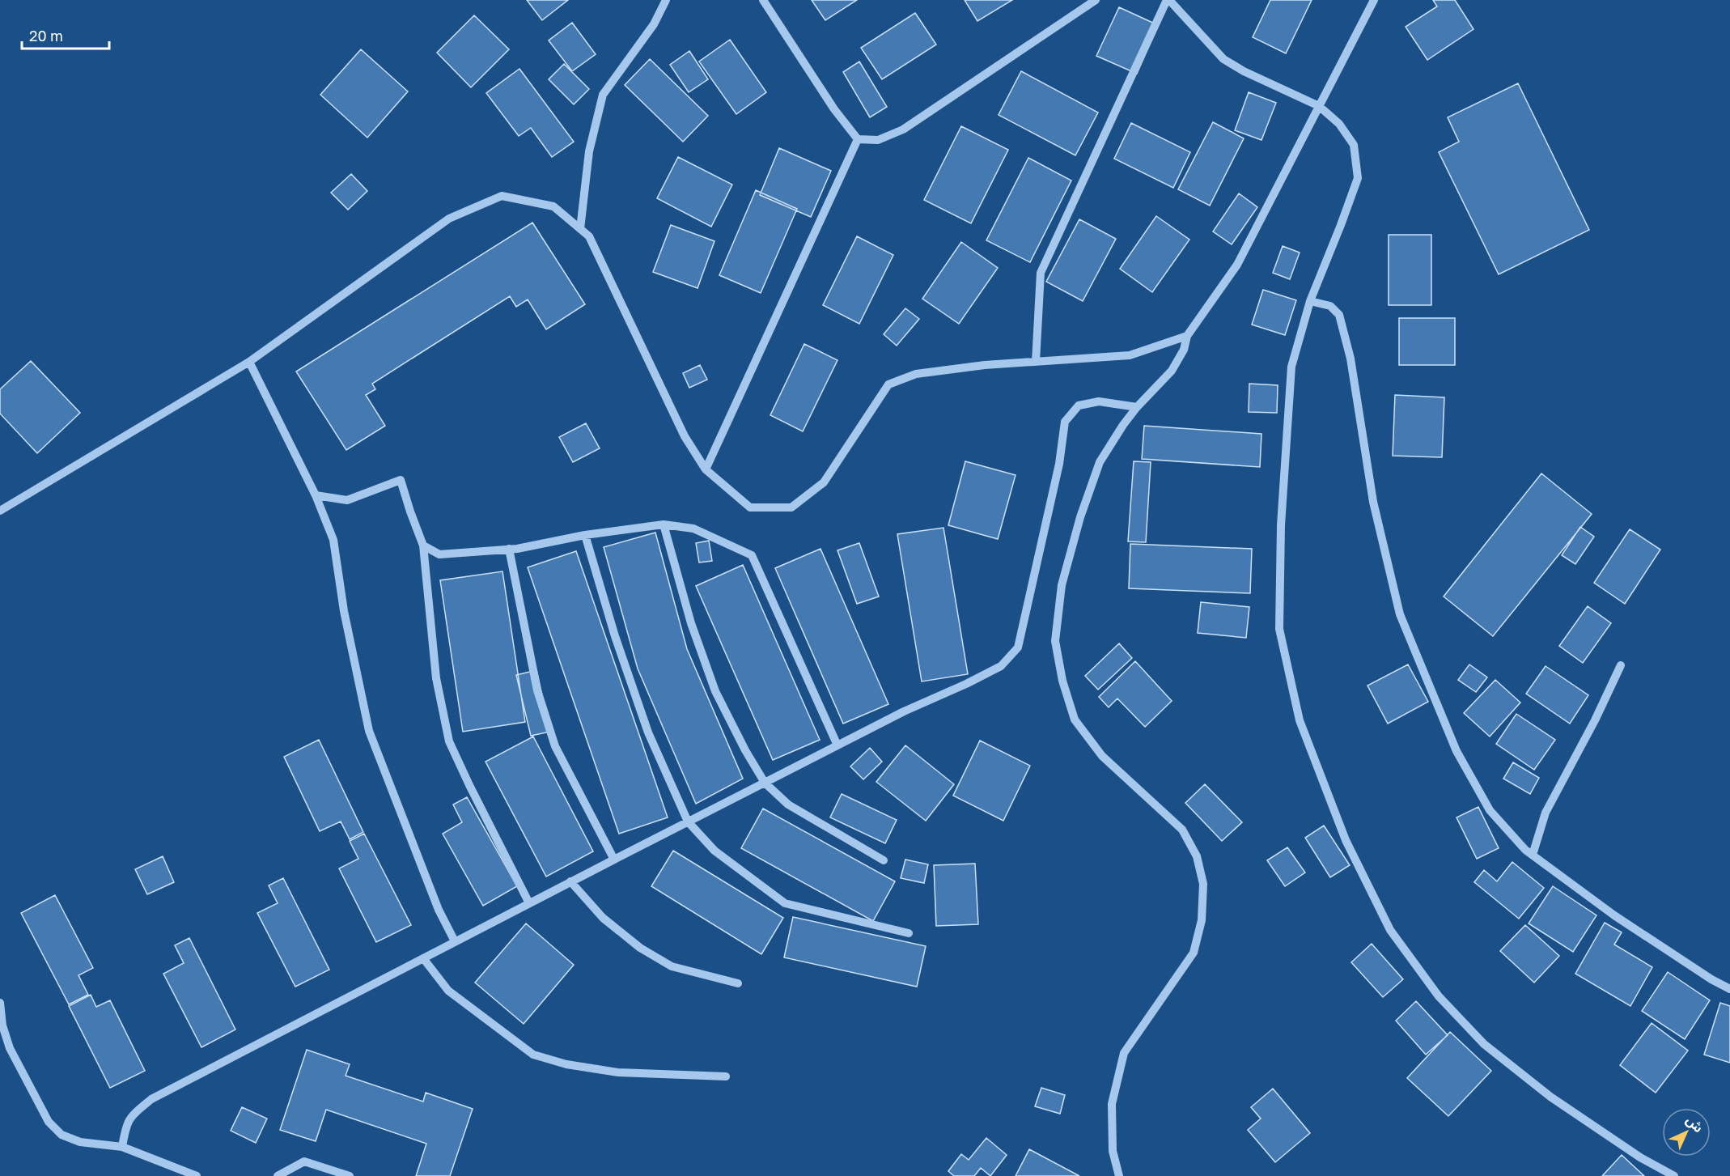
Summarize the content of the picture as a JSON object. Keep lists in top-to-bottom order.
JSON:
{
  "scale_bar": "20 m",
  "north": "top right"
}
